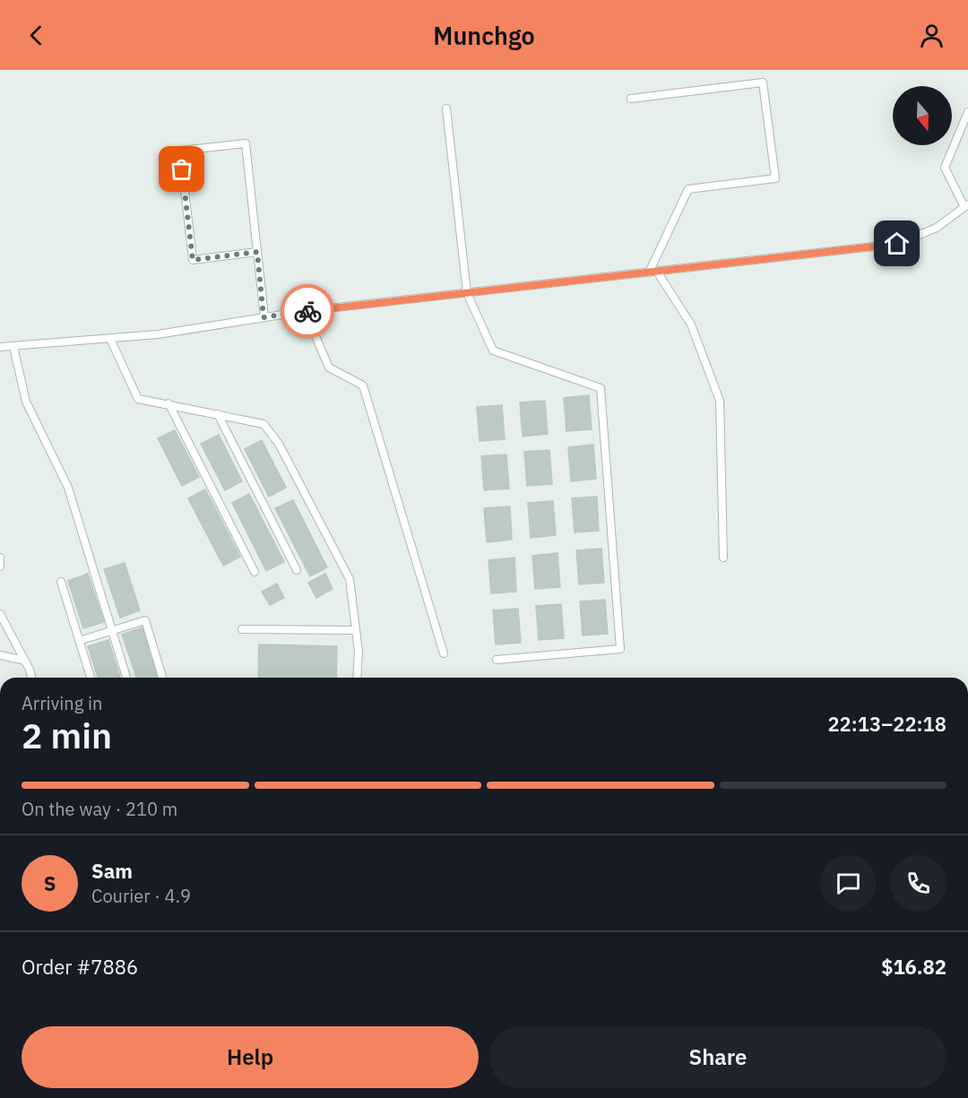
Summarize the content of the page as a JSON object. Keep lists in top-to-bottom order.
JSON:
{
  "north": "bottom",
  "page": {
    "header": "Munchgo",
    "heading": ["2 min", "Arriving in", "22:13–22:18"],
    "panel": [
      "Sam",
      "Courier · 4.9",
      "Order #7886",
      "$16.82"
    ],
    "bar": "On the way · 210 m",
    "round": "S",
    "buttons": ["Help", "Share"]
  }
}
